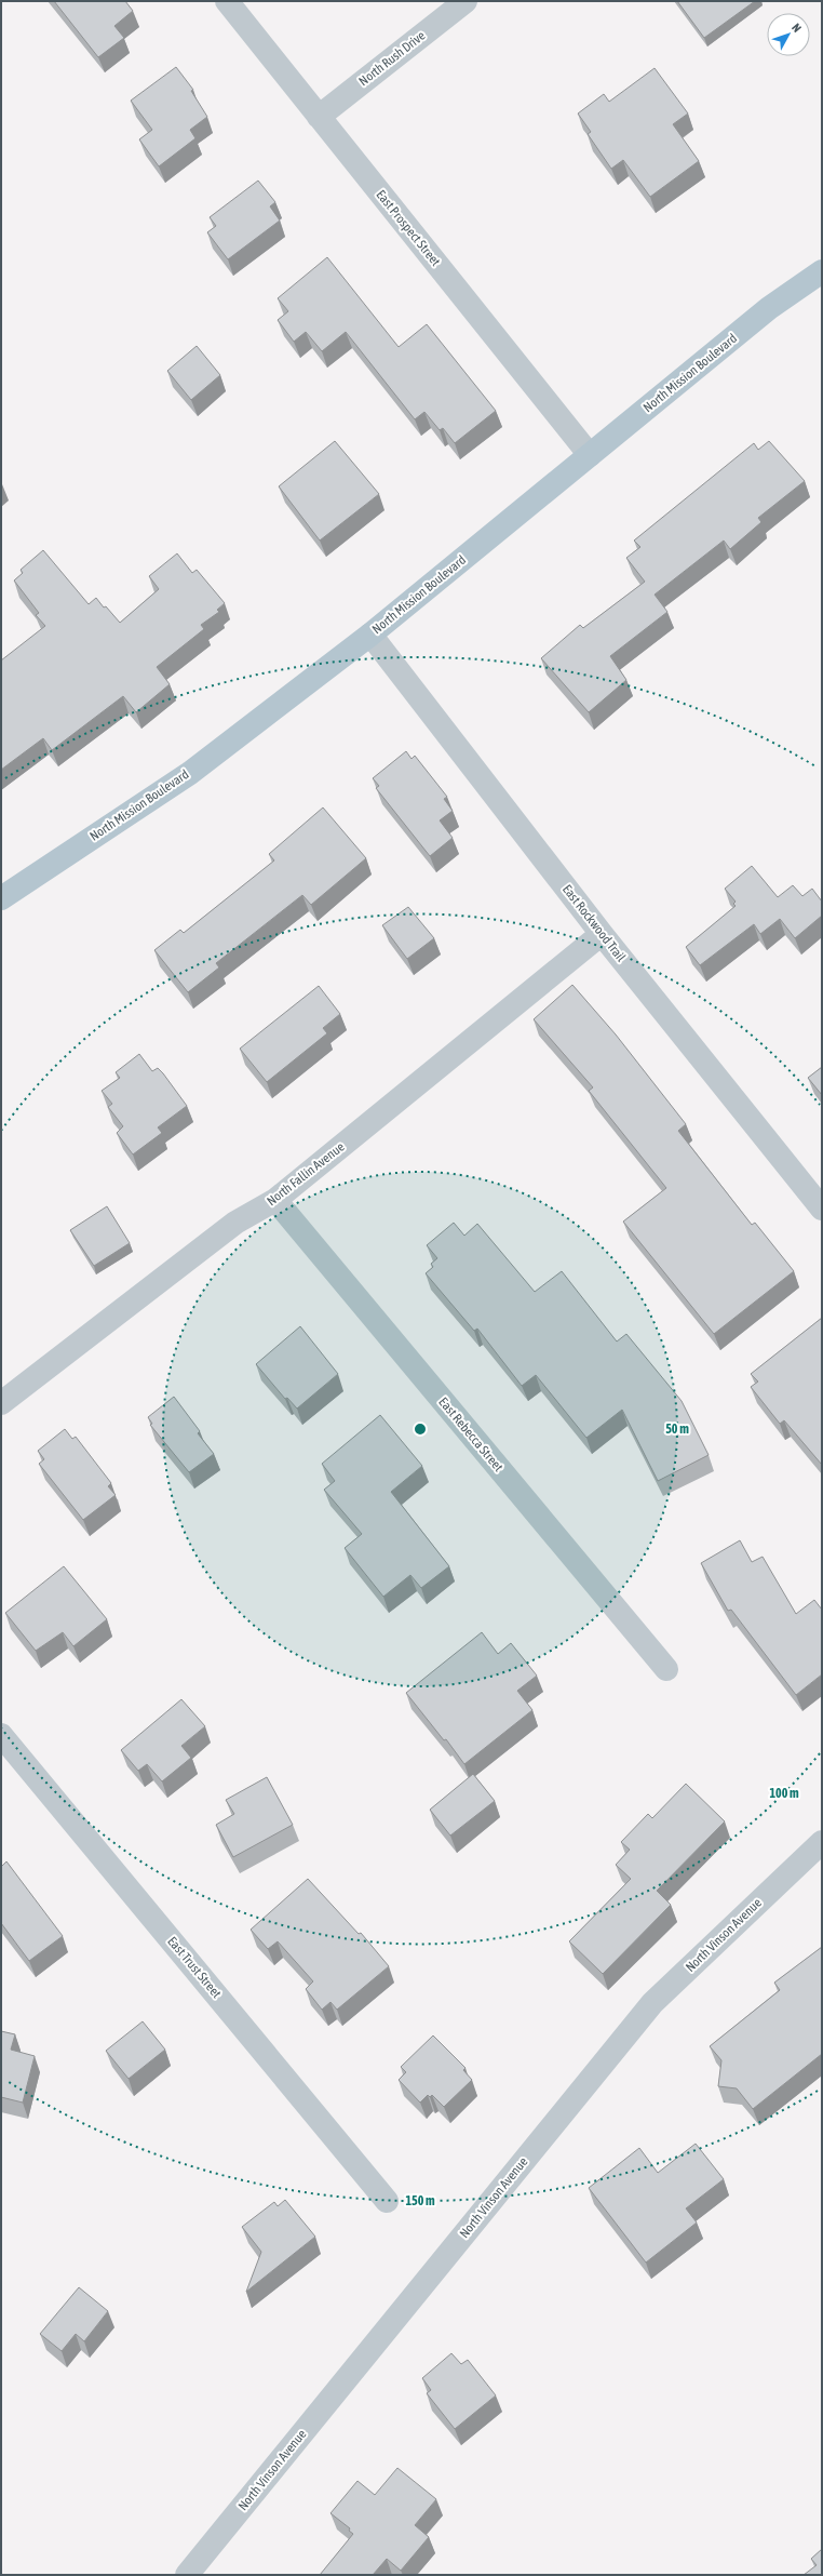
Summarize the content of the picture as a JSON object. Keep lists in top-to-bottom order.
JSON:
{
  "streets": {
    "main road": ["North Mission Boulevard"],
    "street": [
      "North Rush Drive",
      "East Prospect Street",
      "East Rockwood Trail",
      "North Fallin Avenue",
      "East Rebecca Street",
      "North Vinson Avenue",
      "East Trust Street"
    ]
  },
  "crossings": [
    ["North Rush Drive", "East Prospect Street"],
    ["East Prospect Street", "North Mission Boulevard"],
    ["North Mission Boulevard", "East Rockwood Trail"],
    ["East Rockwood Trail", "North Fallin Avenue"],
    ["North Fallin Avenue", "East Rebecca Street"]
  ],
  "north": "top right",
  "rings": ["50 m", "100 m", "150 m"]
}
